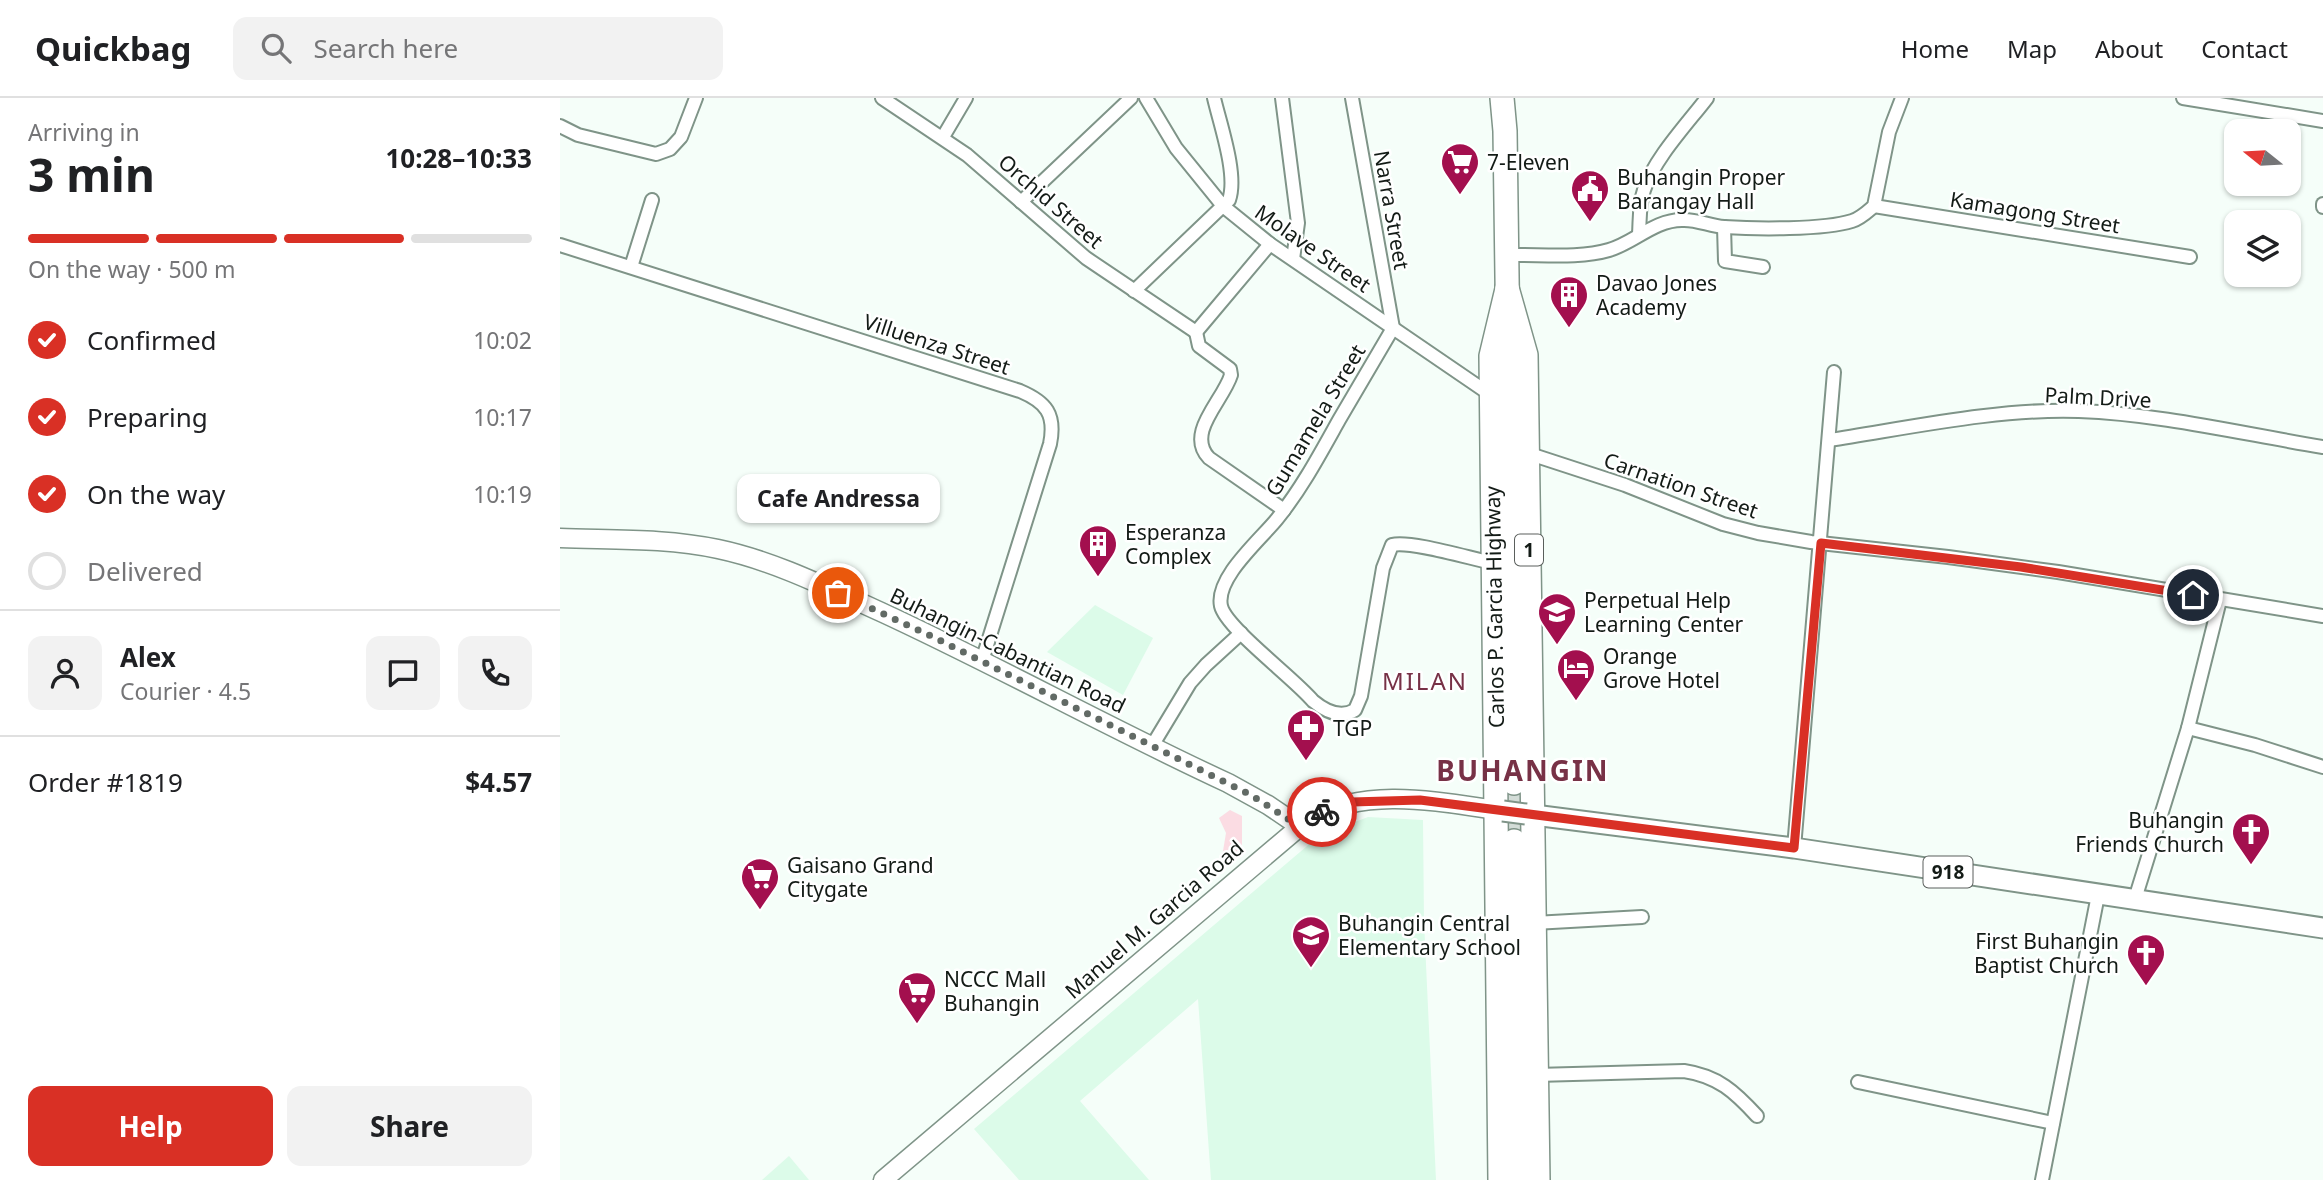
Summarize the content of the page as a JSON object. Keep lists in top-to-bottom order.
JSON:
{
  "streets": {
    "highway": ["1", "Carlos P. Garcia Highway"],
    "main road": ["Buhangin-Cabantian Road", "918", "Manuel M. Garcia Road"],
    "street": [
      "Orchid Street",
      "Narra Street",
      "Kamagong Street",
      "Molave Street",
      "Villuenza Street",
      "Palm Drive",
      "Gumamela Street",
      "Carnation Street"
    ]
  },
  "crossings": [
    ["Orchid Street", "Gumamela Street"],
    ["Narra Street", "Molave Street"],
    ["Narra Street", "Gumamela Street"],
    ["Molave Street", "Gumamela Street"],
    ["Molave Street", "Carlos P. Garcia Highway"],
    ["Villuenza Street", "Buhangin-Cabantian Road"],
    ["Gumamela Street", "Carlos P. Garcia Highway"],
    ["Carnation Street", "Carlos P. Garcia Highway"],
    ["Carlos P. Garcia Highway", "918"],
    ["Carlos P. Garcia Highway", "Manuel M. Garcia Road"],
    ["Buhangin-Cabantian Road", "Manuel M. Garcia Road"],
    ["918", "Manuel M. Garcia Road"]
  ],
  "districts": ["MILAN", "BUHANGIN"],
  "places": {
    "supermarket": ["7-Eleven", "Gaisano Grand Citygate", "NCCC Mall Buhangin"],
    "public building": ["Buhangin Proper Barangay Hall"],
    "building": ["Davao Jones Academy", "Esperanza Complex"],
    "other": ["Cafe Andressa"],
    "school or university": ["Perpetual Help Learning Center", "Buhangin Central Elementary School"],
    "hotel": ["Orange Grove Hotel"],
    "pharmacy": ["TGP"],
    "church": ["Buhangin Friends Church", "First Buhangin Baptist Church"]
  },
  "north": "left",
  "page": {
    "header": "Quickbag",
    "search": "Search here",
    "nav": [
      "Home",
      "Map",
      "About",
      "Contact"
    ],
    "heading": ["3 min", "Arriving in", "10:28–10:33"],
    "panel": [
      "Alex",
      "Courier · 4.5",
      "Order #1819",
      "$4.57"
    ],
    "bar": "On the way · 500 m",
    "list": [
      ["Confirmed", "10:02"],
      ["Preparing", "10:17"],
      ["On the way", "10:19"],
      "Delivered"
    ],
    "bubble": "Cafe Andressa",
    "buttons": ["Help", "Share"]
  }
}
